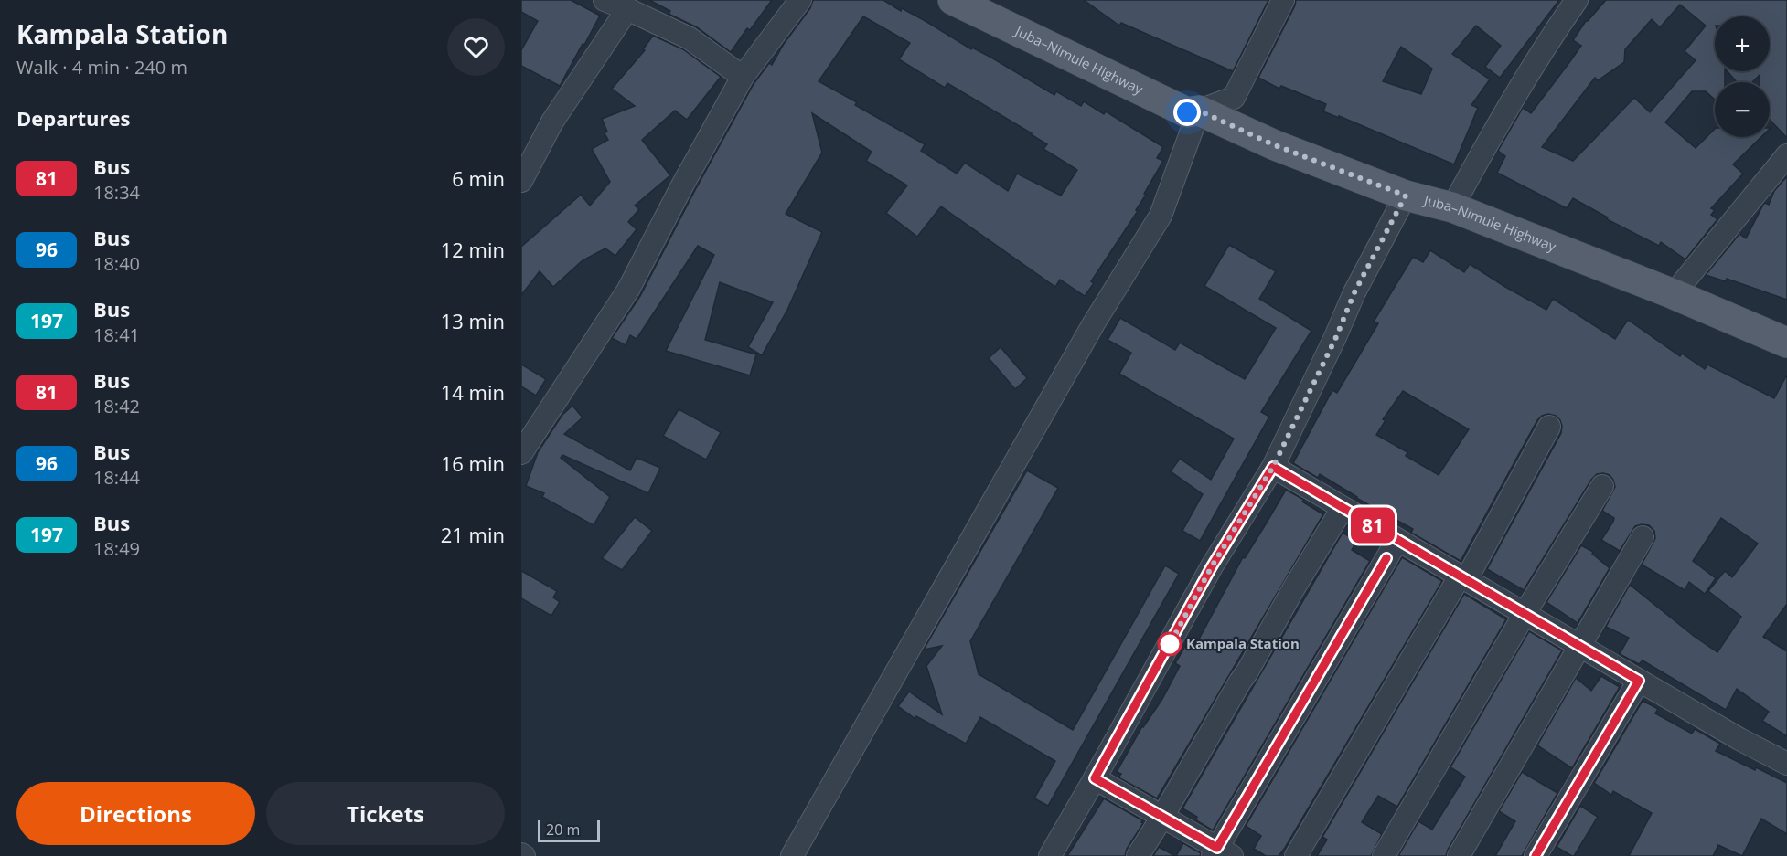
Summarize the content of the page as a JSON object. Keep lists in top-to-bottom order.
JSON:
{
  "streets": {
    "main road": ["Juba–Nimule Highway"]
  },
  "places": ["Kampala Station"],
  "lines": ["bus line 81"],
  "scale_bar": "20 m",
  "page": {
    "heading": [
      ["Kampala Station", "Walk · 4 min · 240 m"],
      "Departures"
    ],
    "on_map": "81",
    "map_buttons": ["+", "−"],
    "list": [
      {
        "mark": "81",
        "name": "Bus",
        "note": "18:34",
        "value": "6 min"
      },
      {
        "mark": "96",
        "name": "Bus",
        "note": "18:40",
        "value": "12 min"
      },
      {
        "mark": "197",
        "name": "Bus",
        "note": "18:41",
        "value": "13 min"
      },
      {
        "mark": "81",
        "name": "Bus",
        "note": "18:42",
        "value": "14 min"
      },
      {
        "mark": "96",
        "name": "Bus",
        "note": "18:44",
        "value": "16 min"
      },
      {
        "mark": "197",
        "name": "Bus",
        "note": "18:49",
        "value": "21 min"
      }
    ],
    "buttons": ["Directions", "Tickets"],
    "scale": "20 m"
  }
}
